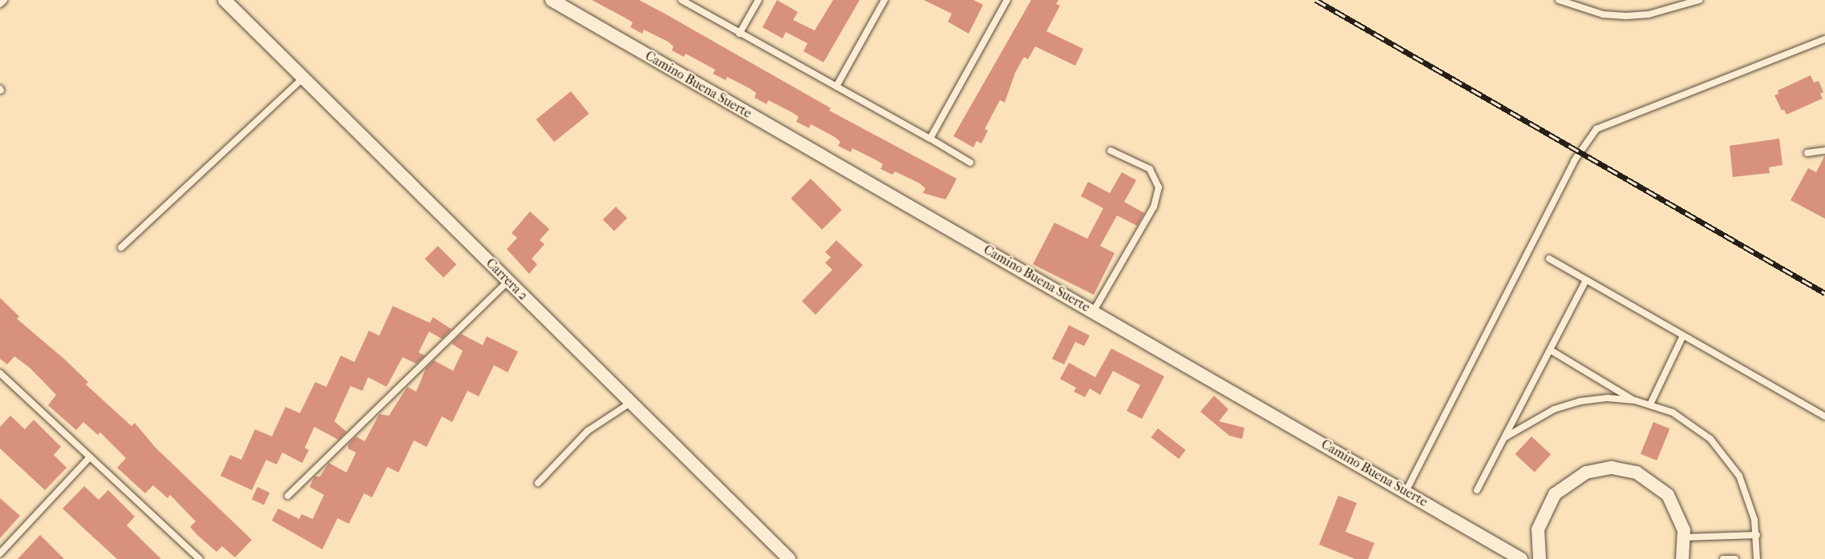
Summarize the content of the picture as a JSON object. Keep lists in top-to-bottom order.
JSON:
{
  "streets": {
    "street": ["Camino Buena Suerte", "Carrera 2"]
  }
}
